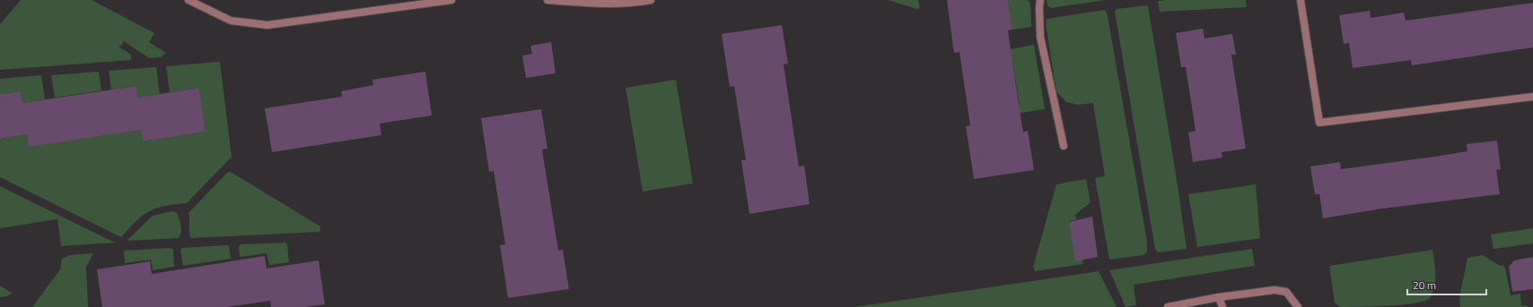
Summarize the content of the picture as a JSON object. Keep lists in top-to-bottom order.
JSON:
{
  "scale_bar": "20 m"
}
